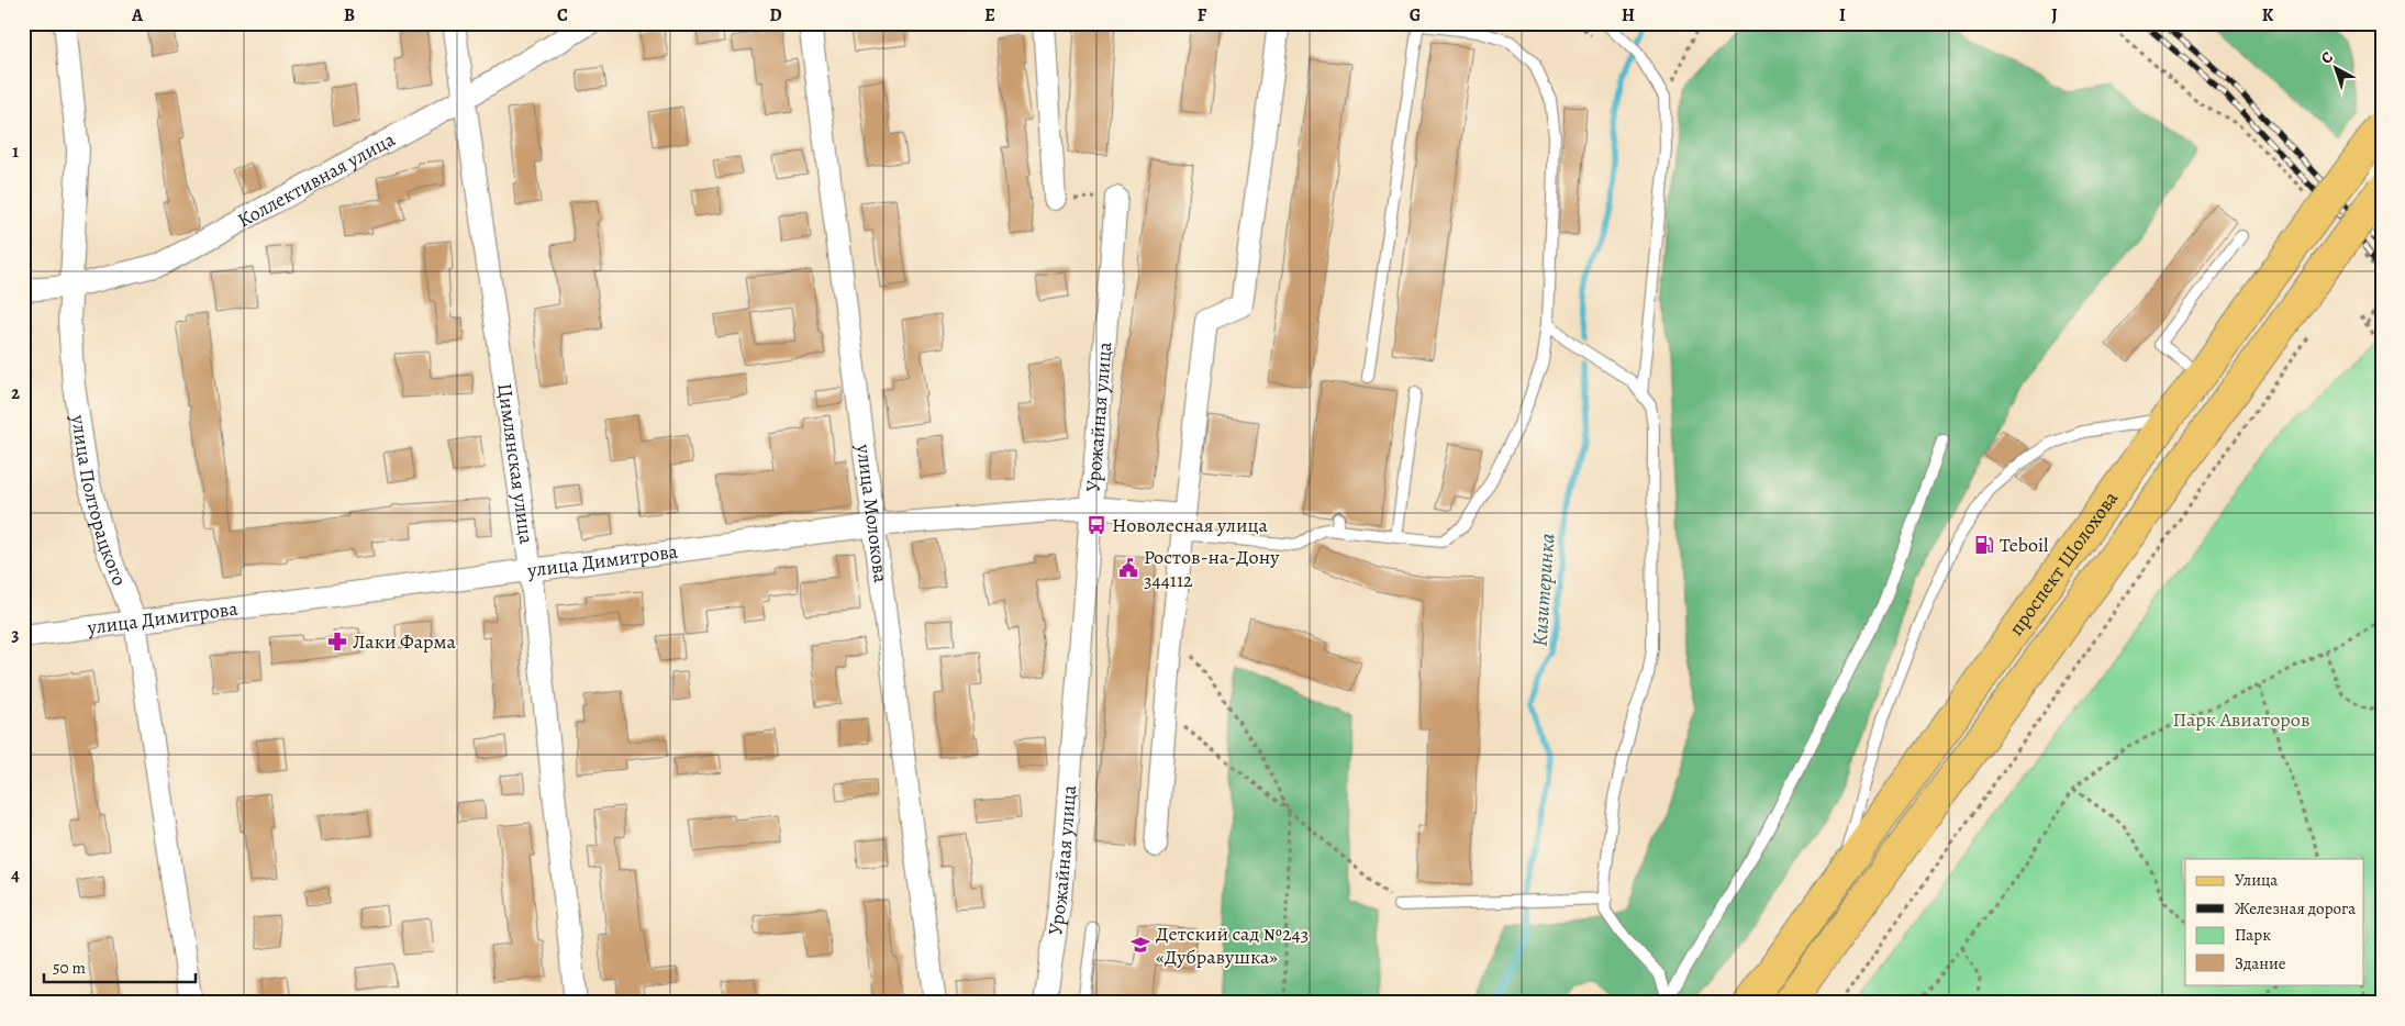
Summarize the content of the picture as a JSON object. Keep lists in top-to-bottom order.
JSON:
{
  "streets": {
    "main road": ["проспект Шолохова"],
    "street": [
      "Коллективная улица",
      "Урожайная улица",
      "Цимлянская улица",
      "улица Полторацкого",
      "улица Молокова",
      "улица Димитрова"
    ]
  },
  "crossings": [
    ["Коллективная улица", "Цимлянская улица"],
    ["Коллективная улица", "улица Полторацкого"],
    ["Урожайная улица", "улица Димитрова"],
    ["Цимлянская улица", "улица Димитрова"],
    ["улица Полторацкого", "улица Димитрова"],
    ["улица Молокова", "улица Димитрова"]
  ],
  "water": ["Кизитеринка"],
  "parks": ["Парк Авиаторов"],
  "places": {
    "bus stop": ["Новолесная улица"],
    "fuel station": ["Teboil"],
    "public building": ["Ростов-на-Дону 344112"],
    "pharmacy": ["Лаки Фарма"],
    "school or university": ["Детский сад №243 «Дубравушка»"]
  },
  "legend": [
    "Улица",
    "Железная дорога",
    "Парк",
    "Здание"
  ],
  "scale_bar": "50 m",
  "north": "top left",
  "grid": {
    "columns": [
      "A",
      "B",
      "C",
      "D",
      "E",
      "F",
      "G",
      "H",
      "I",
      "J",
      "K"
    ],
    "rows": [
      "1",
      "2",
      "3",
      "4"
    ]
  }
}
